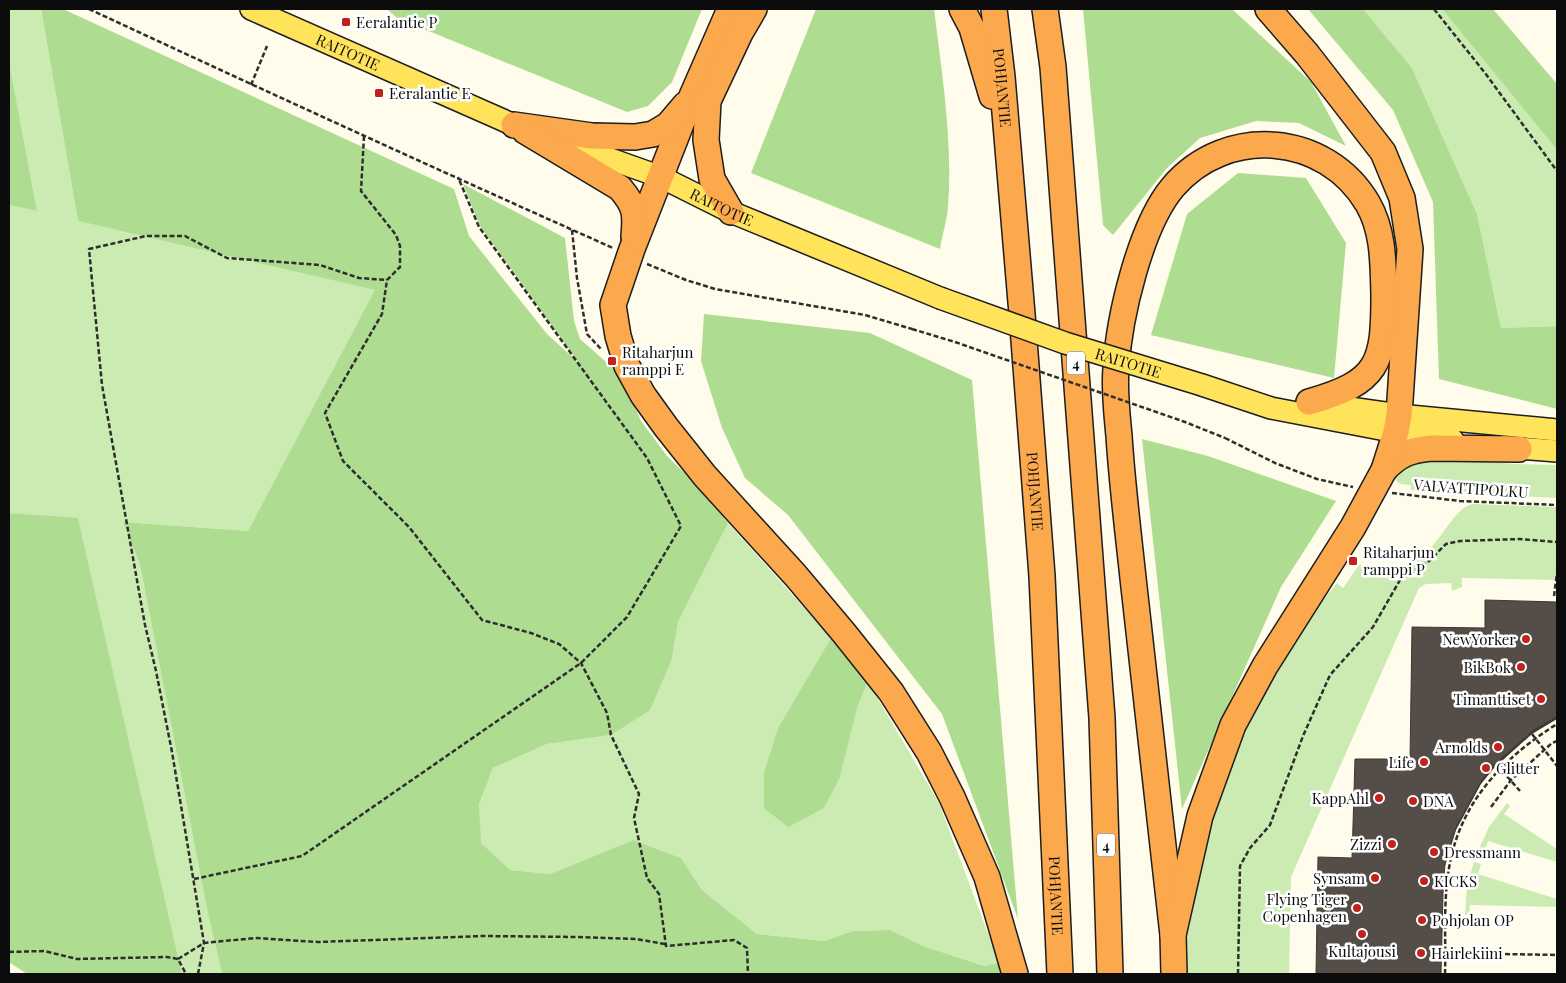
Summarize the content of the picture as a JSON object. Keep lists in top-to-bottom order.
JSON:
{
  "streets": {
    "highway": ["POHJANTIE", "4"],
    "main road": ["RAITOTIE"],
    "path": ["VALVATTIPOLKU"]
  },
  "places": {
    "transit": [
      "Eeralantie P",
      "Eeralantie E",
      "Ritaharjun ramppi E",
      "Ritaharjun ramppi P"
    ],
    "other": [
      "NewYorker",
      "BikBok",
      "Timanttiset",
      "Arnolds",
      "Life",
      "Glitter",
      "KappAhl",
      "DNA",
      "Zizzi",
      "Dressmann",
      "Synsam",
      "KICKS",
      "Flying Tiger Copenhagen",
      "Pohjolan OP",
      "Kultajousi",
      "Hairlekiini"
    ]
  }
}
